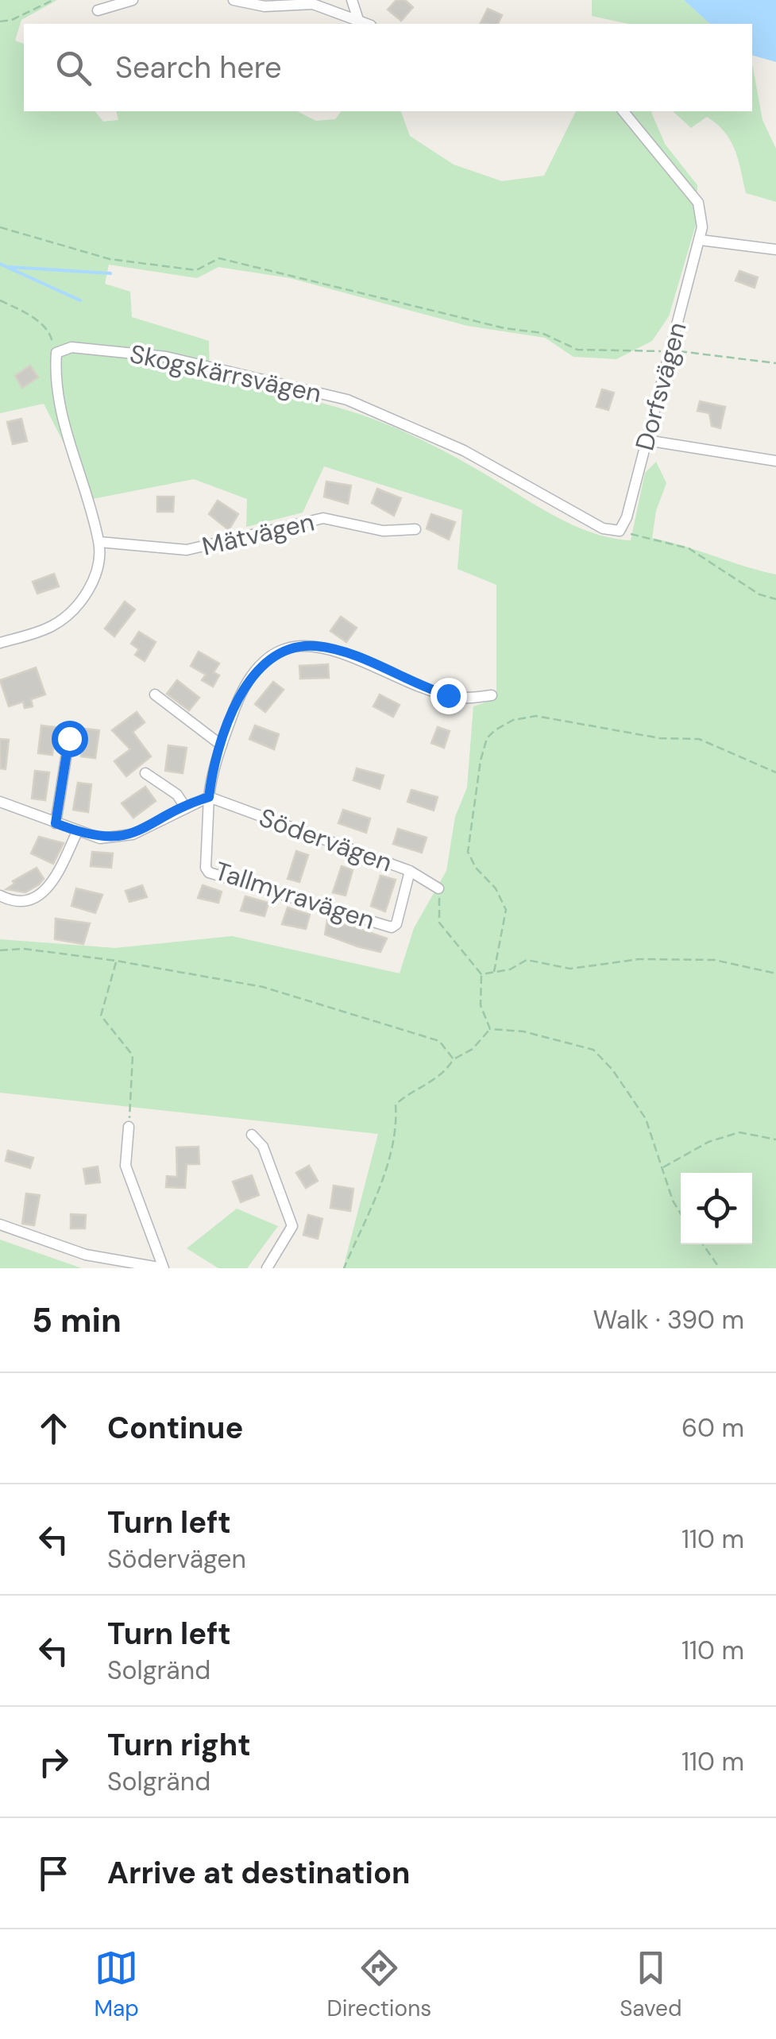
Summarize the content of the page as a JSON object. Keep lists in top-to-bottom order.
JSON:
{
  "streets": {
    "street": [
      "Skogskärrsvägen",
      "Dorfsvägen",
      "Mätvägen",
      "Södervägen",
      "Tallmyravägen"
    ]
  },
  "crossings": [
    ["Skogskärrsvägen", "Dorfsvägen"],
    ["Södervägen", "Tallmyravägen"]
  ],
  "page": {
    "search": "Search here",
    "heading": ["5 min", "Walk · 390 m"],
    "list": [
      ["Continue", "60 m"],
      ["Turn left", "Södervägen", "110 m"],
      ["Turn left", "Solgränd", "110 m"],
      ["Turn right", "Solgränd", "110 m"],
      "Arrive at destination"
    ],
    "nav": ["Map", "Directions", "Saved"]
  }
}
